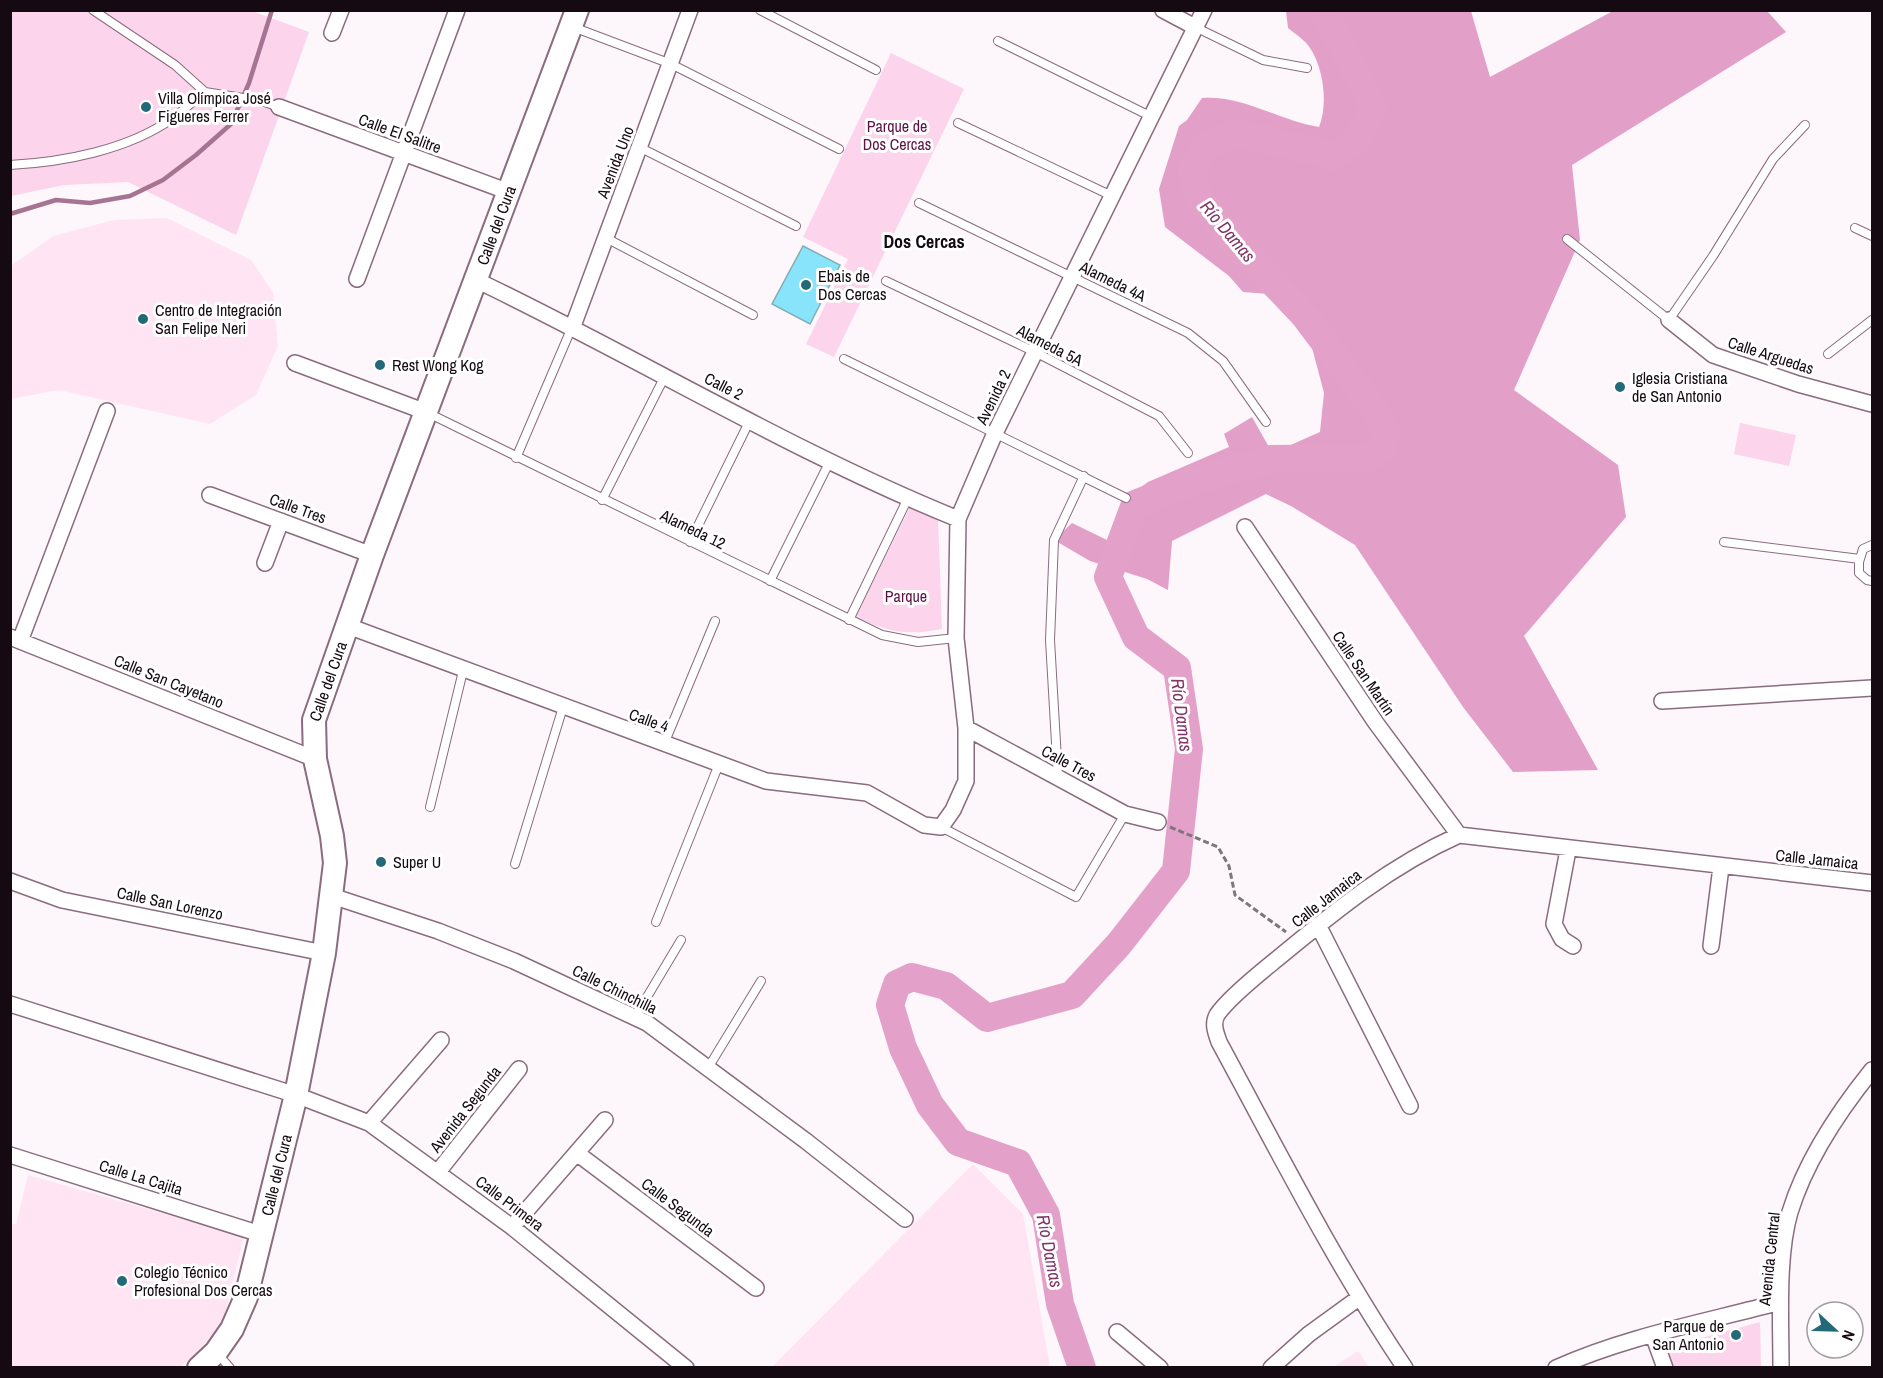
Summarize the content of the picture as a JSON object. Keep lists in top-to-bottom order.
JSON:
{
  "streets": {
    "street": [
      "Calle El Salitre",
      "Avenida Uno",
      "Calle del Cura",
      "Calle Arguedas",
      "Calle 2",
      "Avenida 2",
      "Calle Tres",
      "Calle San Martín",
      "Calle San Cayetano",
      "Calle 4",
      "Calle Jamaica",
      "Calle San Lorenzo",
      "Calle Chinchilla",
      "Avenida Segunda",
      "Calle La Cajita",
      "Calle Primera",
      "Calle Segunda",
      "Avenida Central"
    ],
    "lane": ["Alameda 4A", "Alameda 5A", "Alameda 12"]
  },
  "crossings": [
    ["Calle El Salitre", "Calle del Cura"],
    ["Avenida Uno", "Calle 2"],
    ["Calle del Cura", "Calle 2"],
    ["Calle del Cura", "Calle Tres"],
    ["Calle del Cura", "Alameda 12"],
    ["Calle del Cura", "Calle San Cayetano"],
    ["Calle del Cura", "Calle 4"],
    ["Calle del Cura", "Calle San Lorenzo"],
    ["Calle del Cura", "Calle Chinchilla"],
    ["Calle del Cura", "Calle La Cajita"],
    ["Calle del Cura", "Calle Primera"],
    ["Alameda 4A", "Avenida 2"],
    ["Alameda 5A", "Avenida 2"],
    ["Calle 2", "Avenida 2"],
    ["Avenida 2", "Calle Tres"],
    ["Avenida 2", "Alameda 12"],
    ["Avenida 2", "Calle 4"],
    ["Calle San Martín", "Calle Jamaica"],
    ["Avenida Segunda", "Calle Primera"]
  ],
  "districts": ["Dos Cercas"],
  "water": ["Río Damas"],
  "parks": ["Parque de Dos Cercas", "Parque"],
  "places": [
    "Villa Olímpica José Figueres Ferrer",
    "Ebais de Dos Cercas",
    "Centro de Integración San Felipe Neri",
    "Rest Wong Kog",
    "Iglesia Cristiana de San Antonio",
    "Super U",
    "Colegio Técnico Profesional Dos Cercas",
    "Parque de San Antonio"
  ],
  "north": "right"
}
